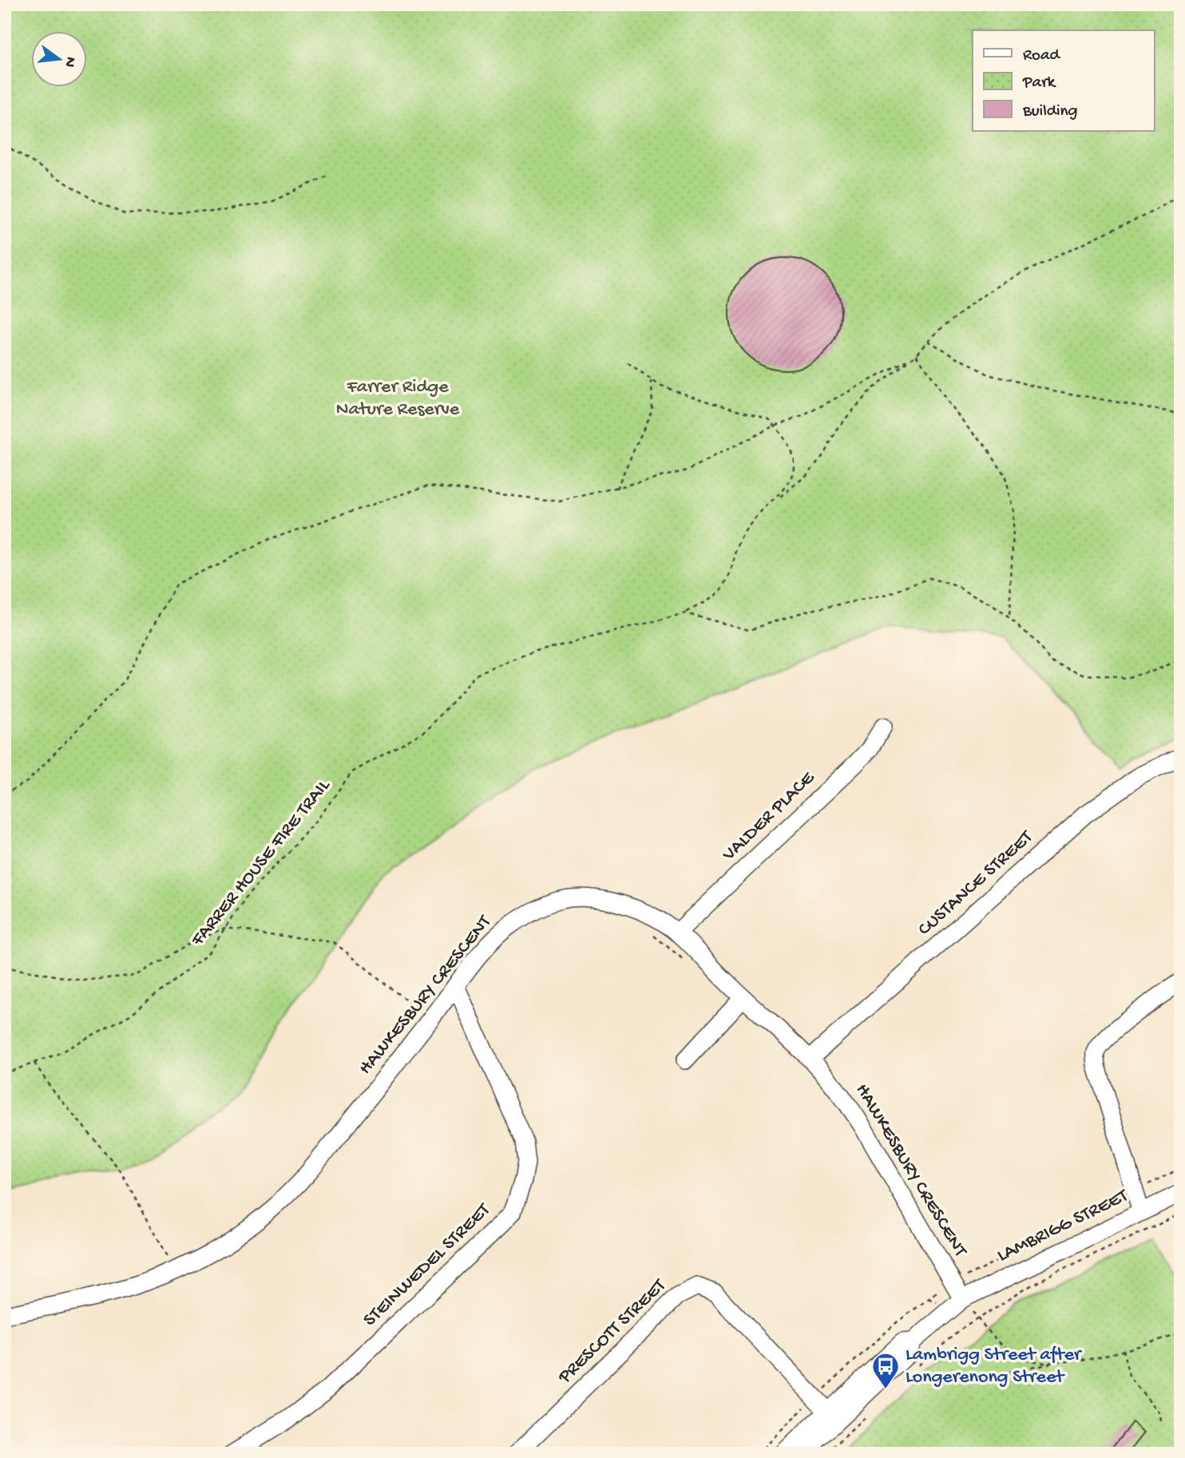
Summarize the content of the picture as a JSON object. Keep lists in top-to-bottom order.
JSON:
{
  "streets": {
    "street": [
      "VALDER PLACE",
      "CUSTANCE STREET",
      "HAWKESBURY CRESCENT",
      "LAMBRIGG STREET",
      "STEINWEDEL STREET",
      "PRESCOTT STREET"
    ],
    "path": ["FARRER HOUSE FIRE TRAIL"]
  },
  "crossings": [
    ["VALDER PLACE", "HAWKESBURY CRESCENT"],
    ["CUSTANCE STREET", "HAWKESBURY CRESCENT"],
    ["HAWKESBURY CRESCENT", "LAMBRIGG STREET"],
    ["HAWKESBURY CRESCENT", "STEINWEDEL STREET"],
    ["LAMBRIGG STREET", "PRESCOTT STREET"]
  ],
  "parks": ["Farrer Ridge Nature Reserve"],
  "places": {
    "bus stop": ["Lambrigg Street after Longerenong Street"]
  },
  "legend": ["Road", "Park", "Building"],
  "north": "right"
}
